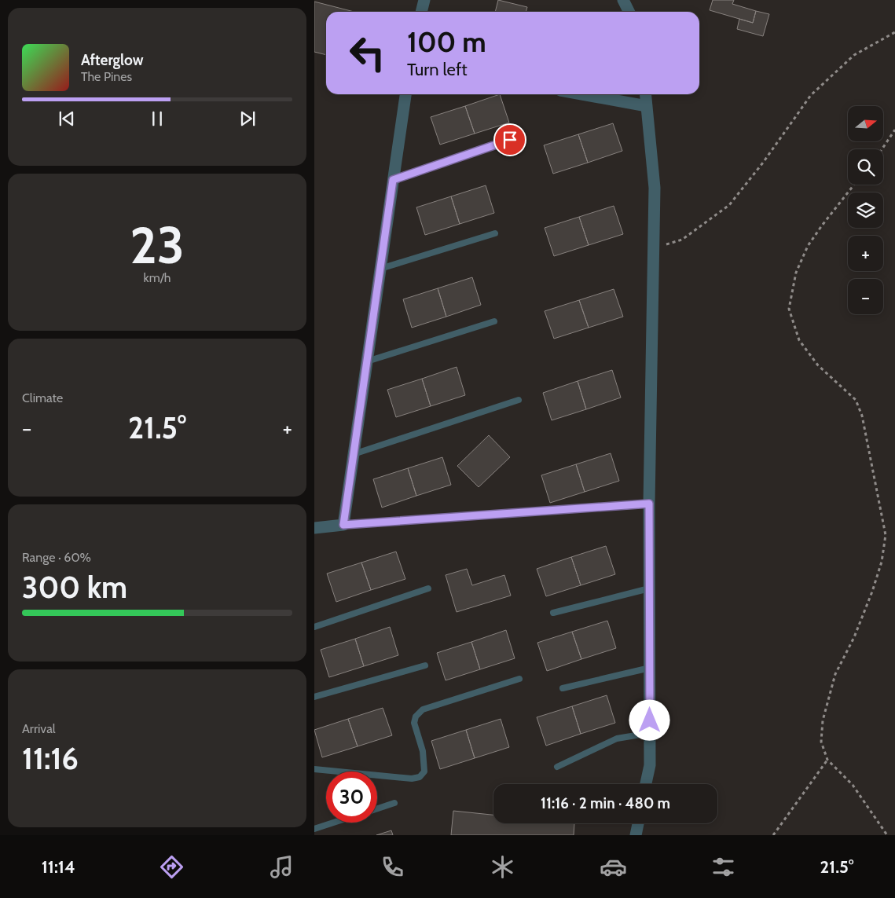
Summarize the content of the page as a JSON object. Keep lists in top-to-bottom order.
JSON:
{
  "north": "right",
  "page": {
    "turn": ["100 m", "Turn left"],
    "song": ["Afterglow", "The Pines"],
    "map_buttons": ["+", "−"],
    "tile": [
      ["23", "km/h"],
      "Climate",
      ["Range · 60%", "300 km"],
      ["Arrival", "11:16"]
    ],
    "heat": ["−", "21.5°", "+"],
    "limit": "30",
    "trip": "11:16 · 2 min · 480 m",
    "tabs": ["11:14", "21.5°"]
  }
}
